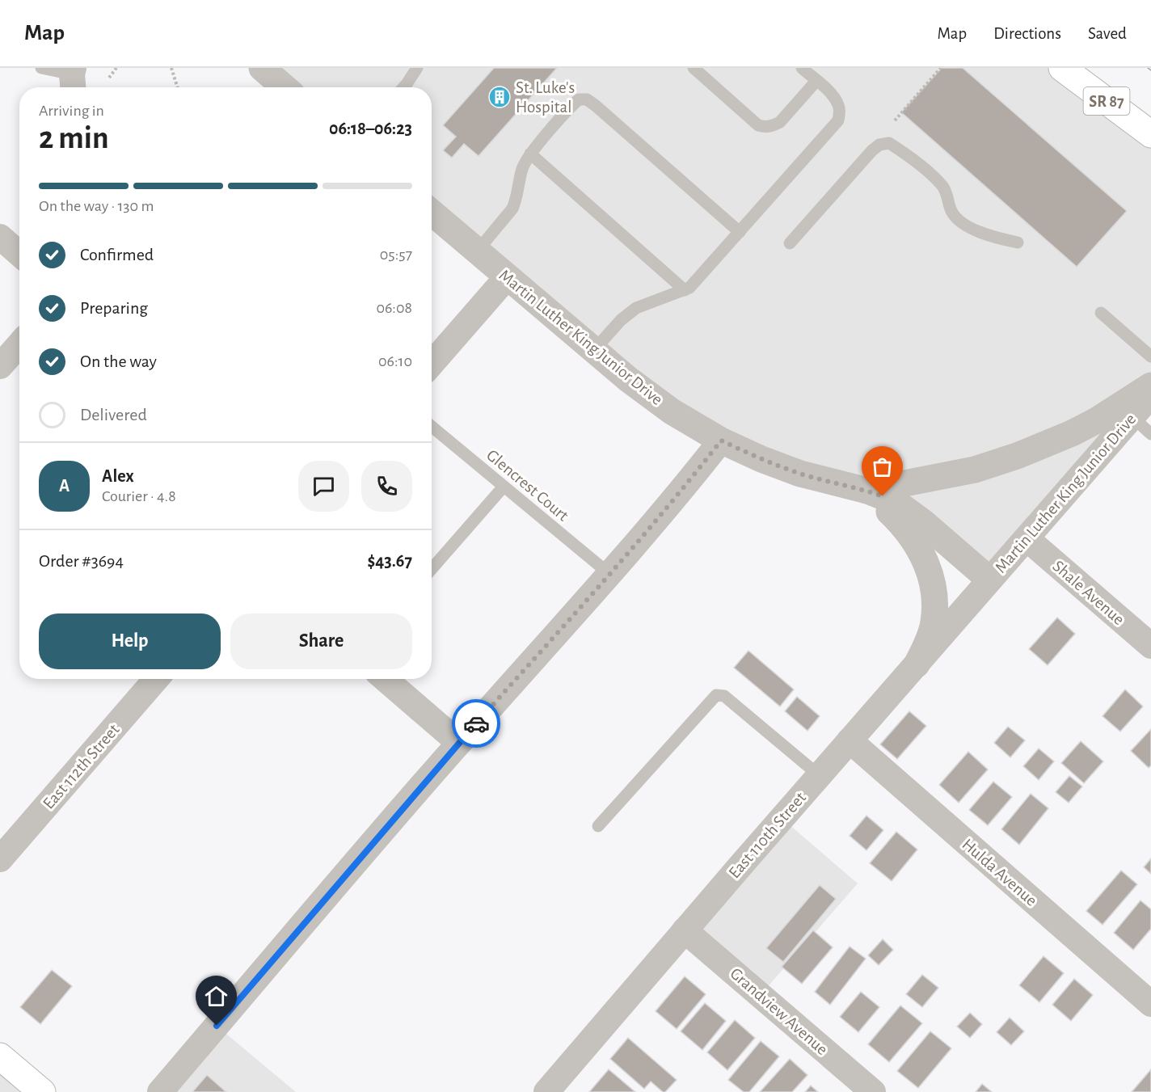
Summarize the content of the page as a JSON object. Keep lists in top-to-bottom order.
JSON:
{
  "streets": {
    "main road": ["SR 87"],
    "street": [
      "Martin Luther King Junior Drive",
      "Shale Avenue",
      "East 112th Street",
      "East 110th Street",
      "Hulda Avenue",
      "Grandview Avenue"
    ],
    "lane": ["Glencrest Court"]
  },
  "crossings": [
    ["Martin Luther King Junior Drive", "Shale Avenue"],
    ["Martin Luther King Junior Drive", "East 110th Street"],
    ["East 110th Street", "Hulda Avenue"],
    ["East 110th Street", "Grandview Avenue"]
  ],
  "places": {
    "building": ["St. Luke's Hospital"]
  },
  "page": {
    "header": "Map",
    "nav": ["Map", "Directions", "Saved"],
    "heading": ["2 min", "Arriving in", "06:18–06:23"],
    "panel": [
      "Alex",
      "Courier · 4.8",
      "Order #3694",
      "$43.67"
    ],
    "bar": "On the way · 130 m",
    "list": [
      ["Confirmed", "05:57"],
      ["Preparing", "06:08"],
      ["On the way", "06:10"],
      "Delivered"
    ],
    "round": "A",
    "buttons": ["Help", "Share"]
  }
}
